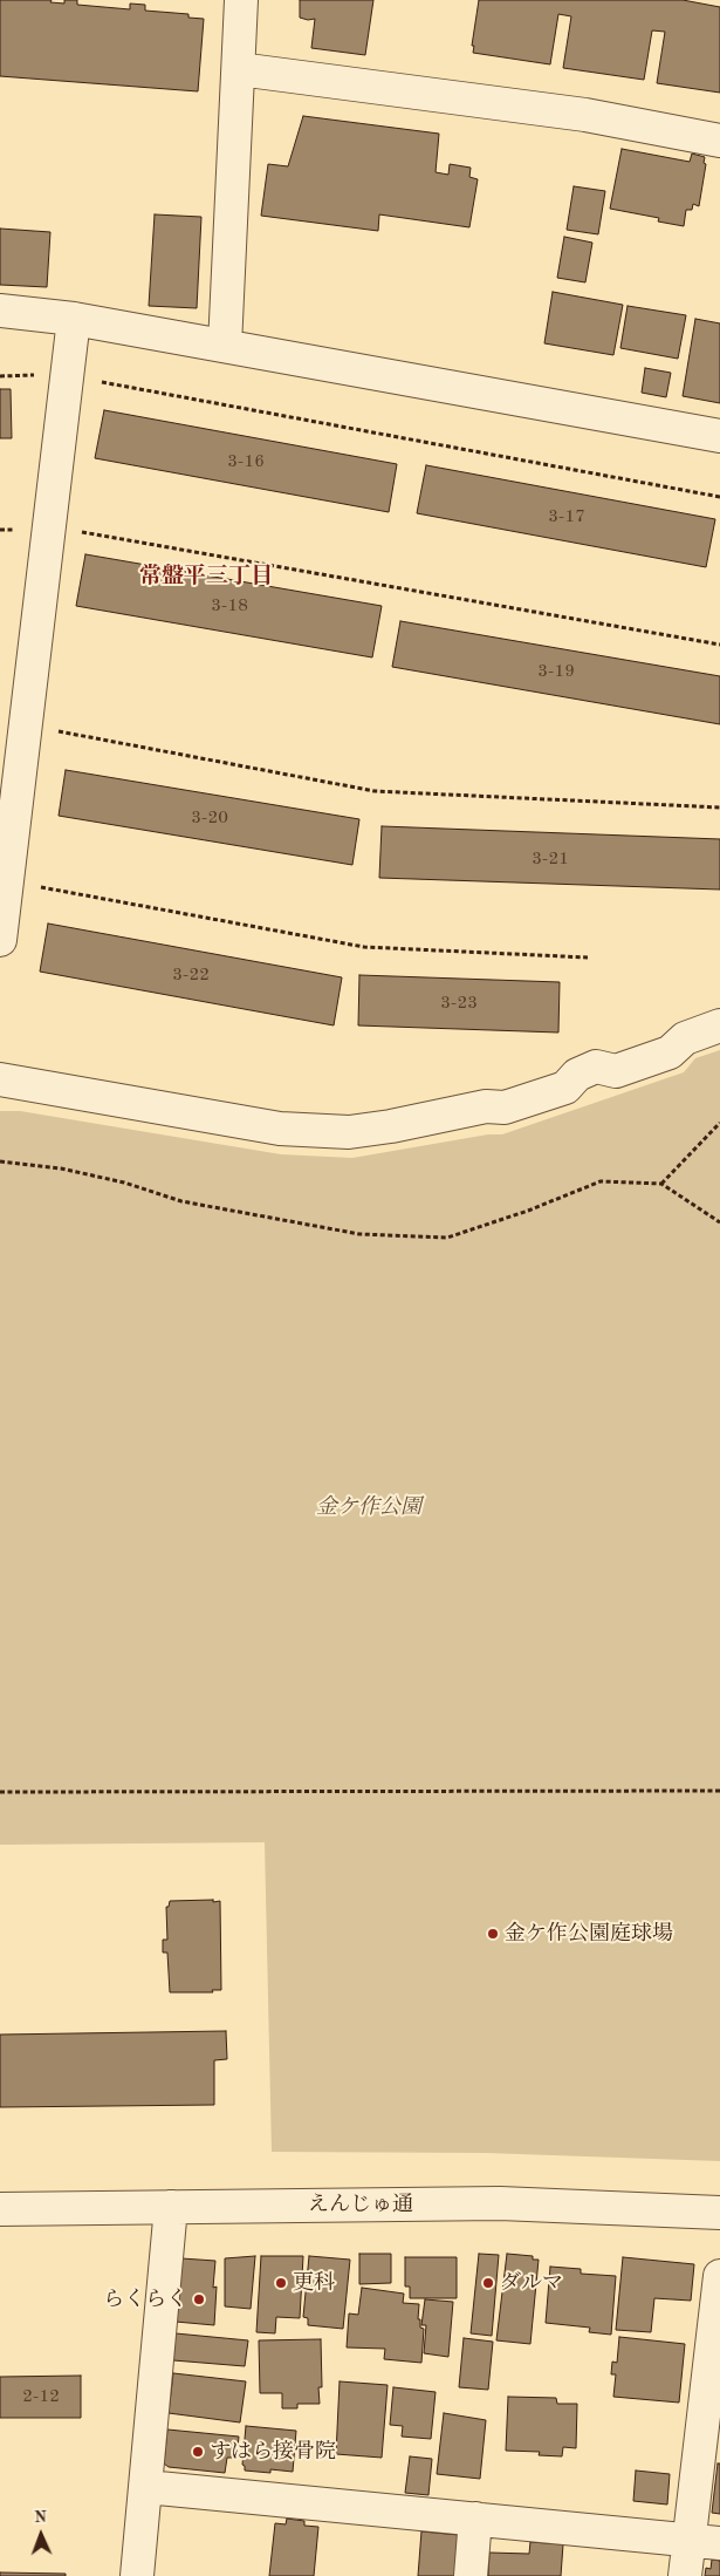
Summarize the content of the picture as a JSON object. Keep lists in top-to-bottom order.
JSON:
{
  "streets": {
    "street": ["えんじゅ通"]
  },
  "districts": ["常盤平三丁目"],
  "parks": ["金ケ作公園"],
  "places": [
    "金ケ作公園庭球場",
    "更科",
    "ダルマ",
    "らくらく",
    "すはら接骨院"
  ],
  "house_numbers": [
    "3-16",
    "3-17",
    "3-18",
    "3-19",
    "3-20",
    "3-21",
    "3-22",
    "3-23",
    "2-12"
  ],
  "north": "top"
}
